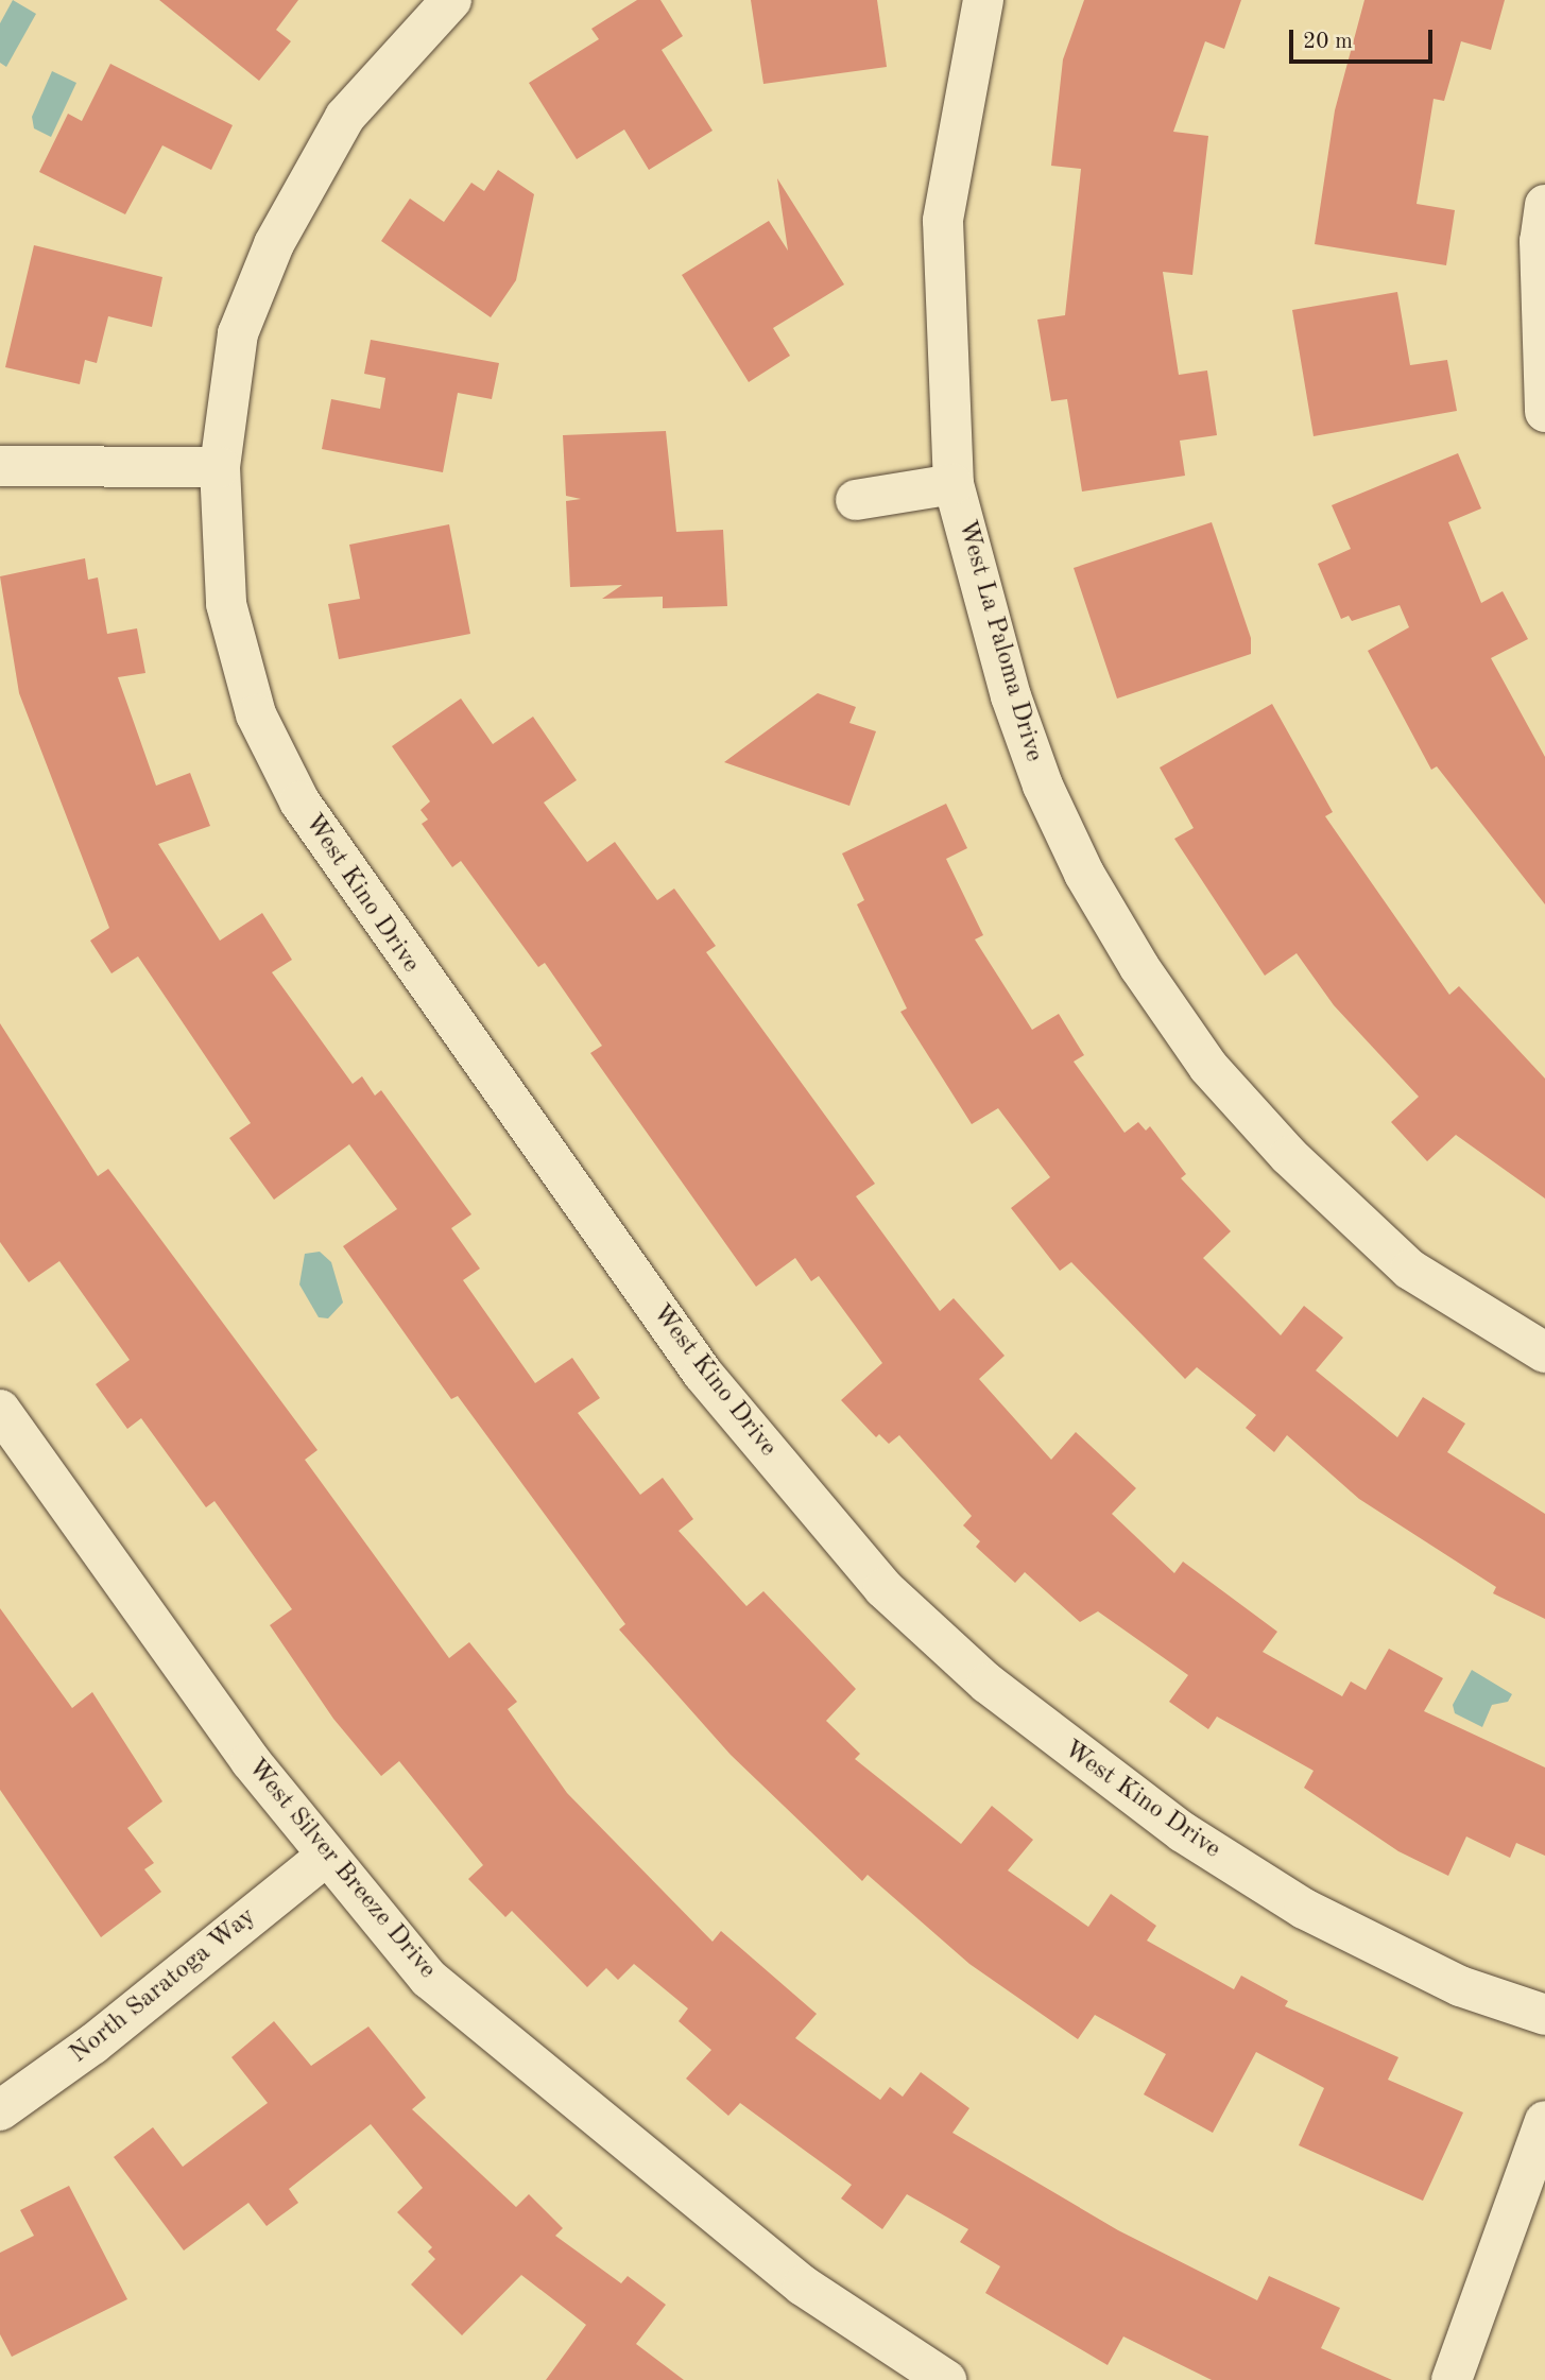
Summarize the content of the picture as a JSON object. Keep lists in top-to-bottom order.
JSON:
{
  "streets": {
    "street": [
      "West La Paloma Drive",
      "West Kino Drive",
      "West Silver Breeze Drive",
      "North Saratoga Way"
    ]
  },
  "crossings": [
    ["West Silver Breeze Drive", "North Saratoga Way"]
  ],
  "scale_bar": "20 m"
}
